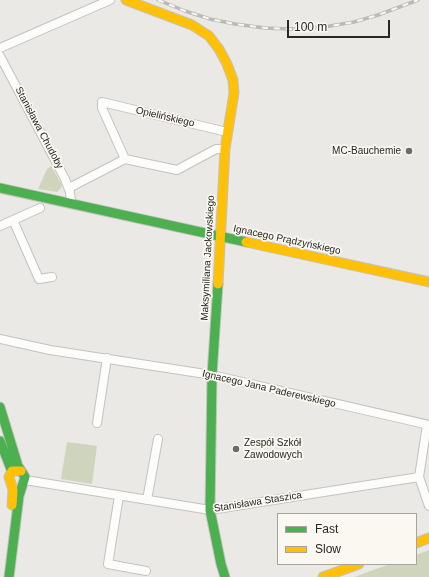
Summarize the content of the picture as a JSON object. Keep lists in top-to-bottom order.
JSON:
{
  "streets": {
    "street": [
      "Opielińskiego",
      "Stanisława Chudoby",
      "Ignacego Prądzyńskiego",
      "Maksymiliana Jackowskiego",
      "Ignacego Jana Paderewskiego",
      "Stanisława Staszica"
    ]
  },
  "crossings": [
    ["Opielińskiego", "Maksymiliana Jackowskiego"],
    ["Stanisława Chudoby", "Ignacego Prądzyńskiego"],
    ["Ignacego Prądzyńskiego", "Maksymiliana Jackowskiego"],
    ["Maksymiliana Jackowskiego", "Ignacego Jana Paderewskiego"],
    ["Maksymiliana Jackowskiego", "Stanisława Staszica"]
  ],
  "places": ["MC-Bauchemie", "Zespół Szkół Zawodowych"],
  "legend": ["Fast", "Slow"],
  "scale_bar": "100 m"
}
